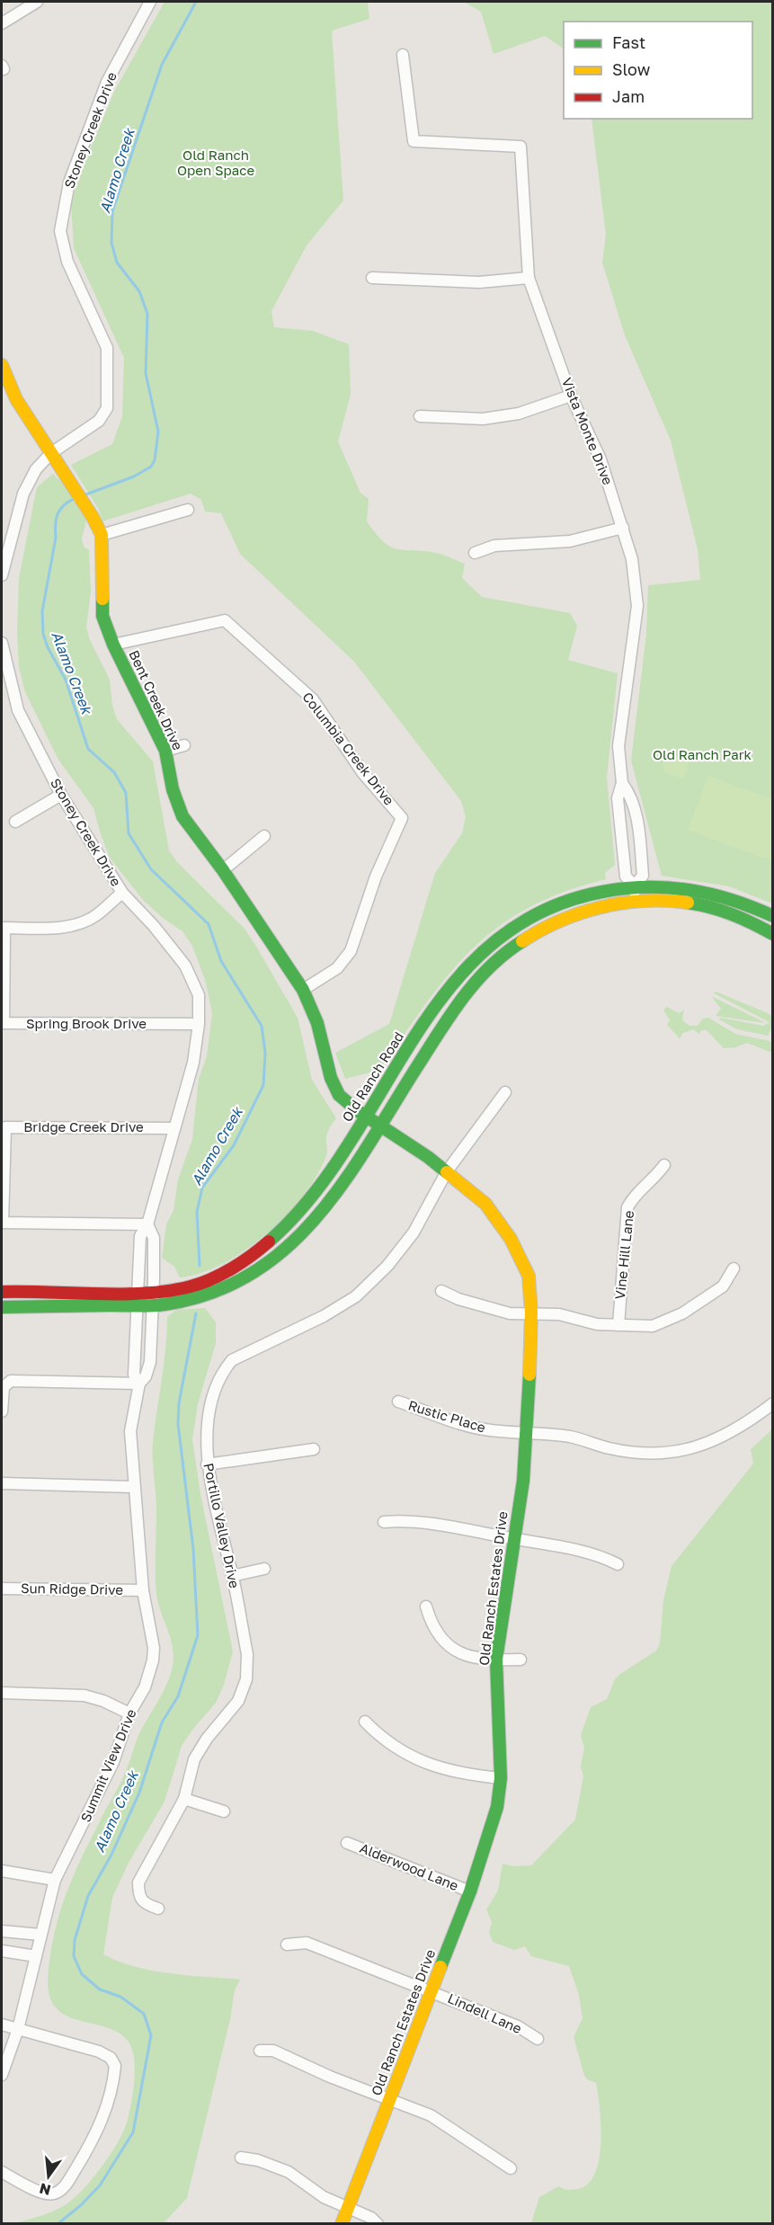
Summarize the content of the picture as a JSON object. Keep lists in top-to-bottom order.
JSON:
{
  "streets": {
    "street": [
      "Stoney Creek Drive",
      "Vista Monte Drive",
      "Bent Creek Drive",
      "Columbia Creek Drive",
      "Spring Brook Drive",
      "Old Ranch Road",
      "Bridge Creek Drive",
      "Vine Hill Lane",
      "Rustic Place",
      "Portillo Valley Drive",
      "Old Ranch Estates Drive",
      "Sun Ridge Drive",
      "Summit View Drive",
      "Alderwood Lane",
      "Lindell Lane"
    ]
  },
  "crossings": [
    ["Stoney Creek Drive", "Bent Creek Drive"],
    ["Stoney Creek Drive", "Spring Brook Drive"],
    ["Stoney Creek Drive", "Old Ranch Road"],
    ["Stoney Creek Drive", "Bridge Creek Drive"],
    ["Stoney Creek Drive", "Summit View Drive"],
    ["Vista Monte Drive", "Old Ranch Road"],
    ["Bent Creek Drive", "Columbia Creek Drive"],
    ["Bent Creek Drive", "Old Ranch Road"],
    ["Bent Creek Drive", "Old Ranch Estates Drive"],
    ["Old Ranch Road", "Old Ranch Estates Drive"],
    ["Old Ranch Road", "Summit View Drive"],
    ["Rustic Place", "Old Ranch Estates Drive"],
    ["Portillo Valley Drive", "Old Ranch Estates Drive"],
    ["Old Ranch Estates Drive", "Alderwood Lane"],
    ["Old Ranch Estates Drive", "Lindell Lane"],
    ["Sun Ridge Drive", "Summit View Drive"]
  ],
  "water": ["Alamo Creek"],
  "parks": ["Old Ranch Open Space", "Old Ranch Park"],
  "legend": ["Fast", "Slow", "Jam"],
  "north": "bottom"
}
